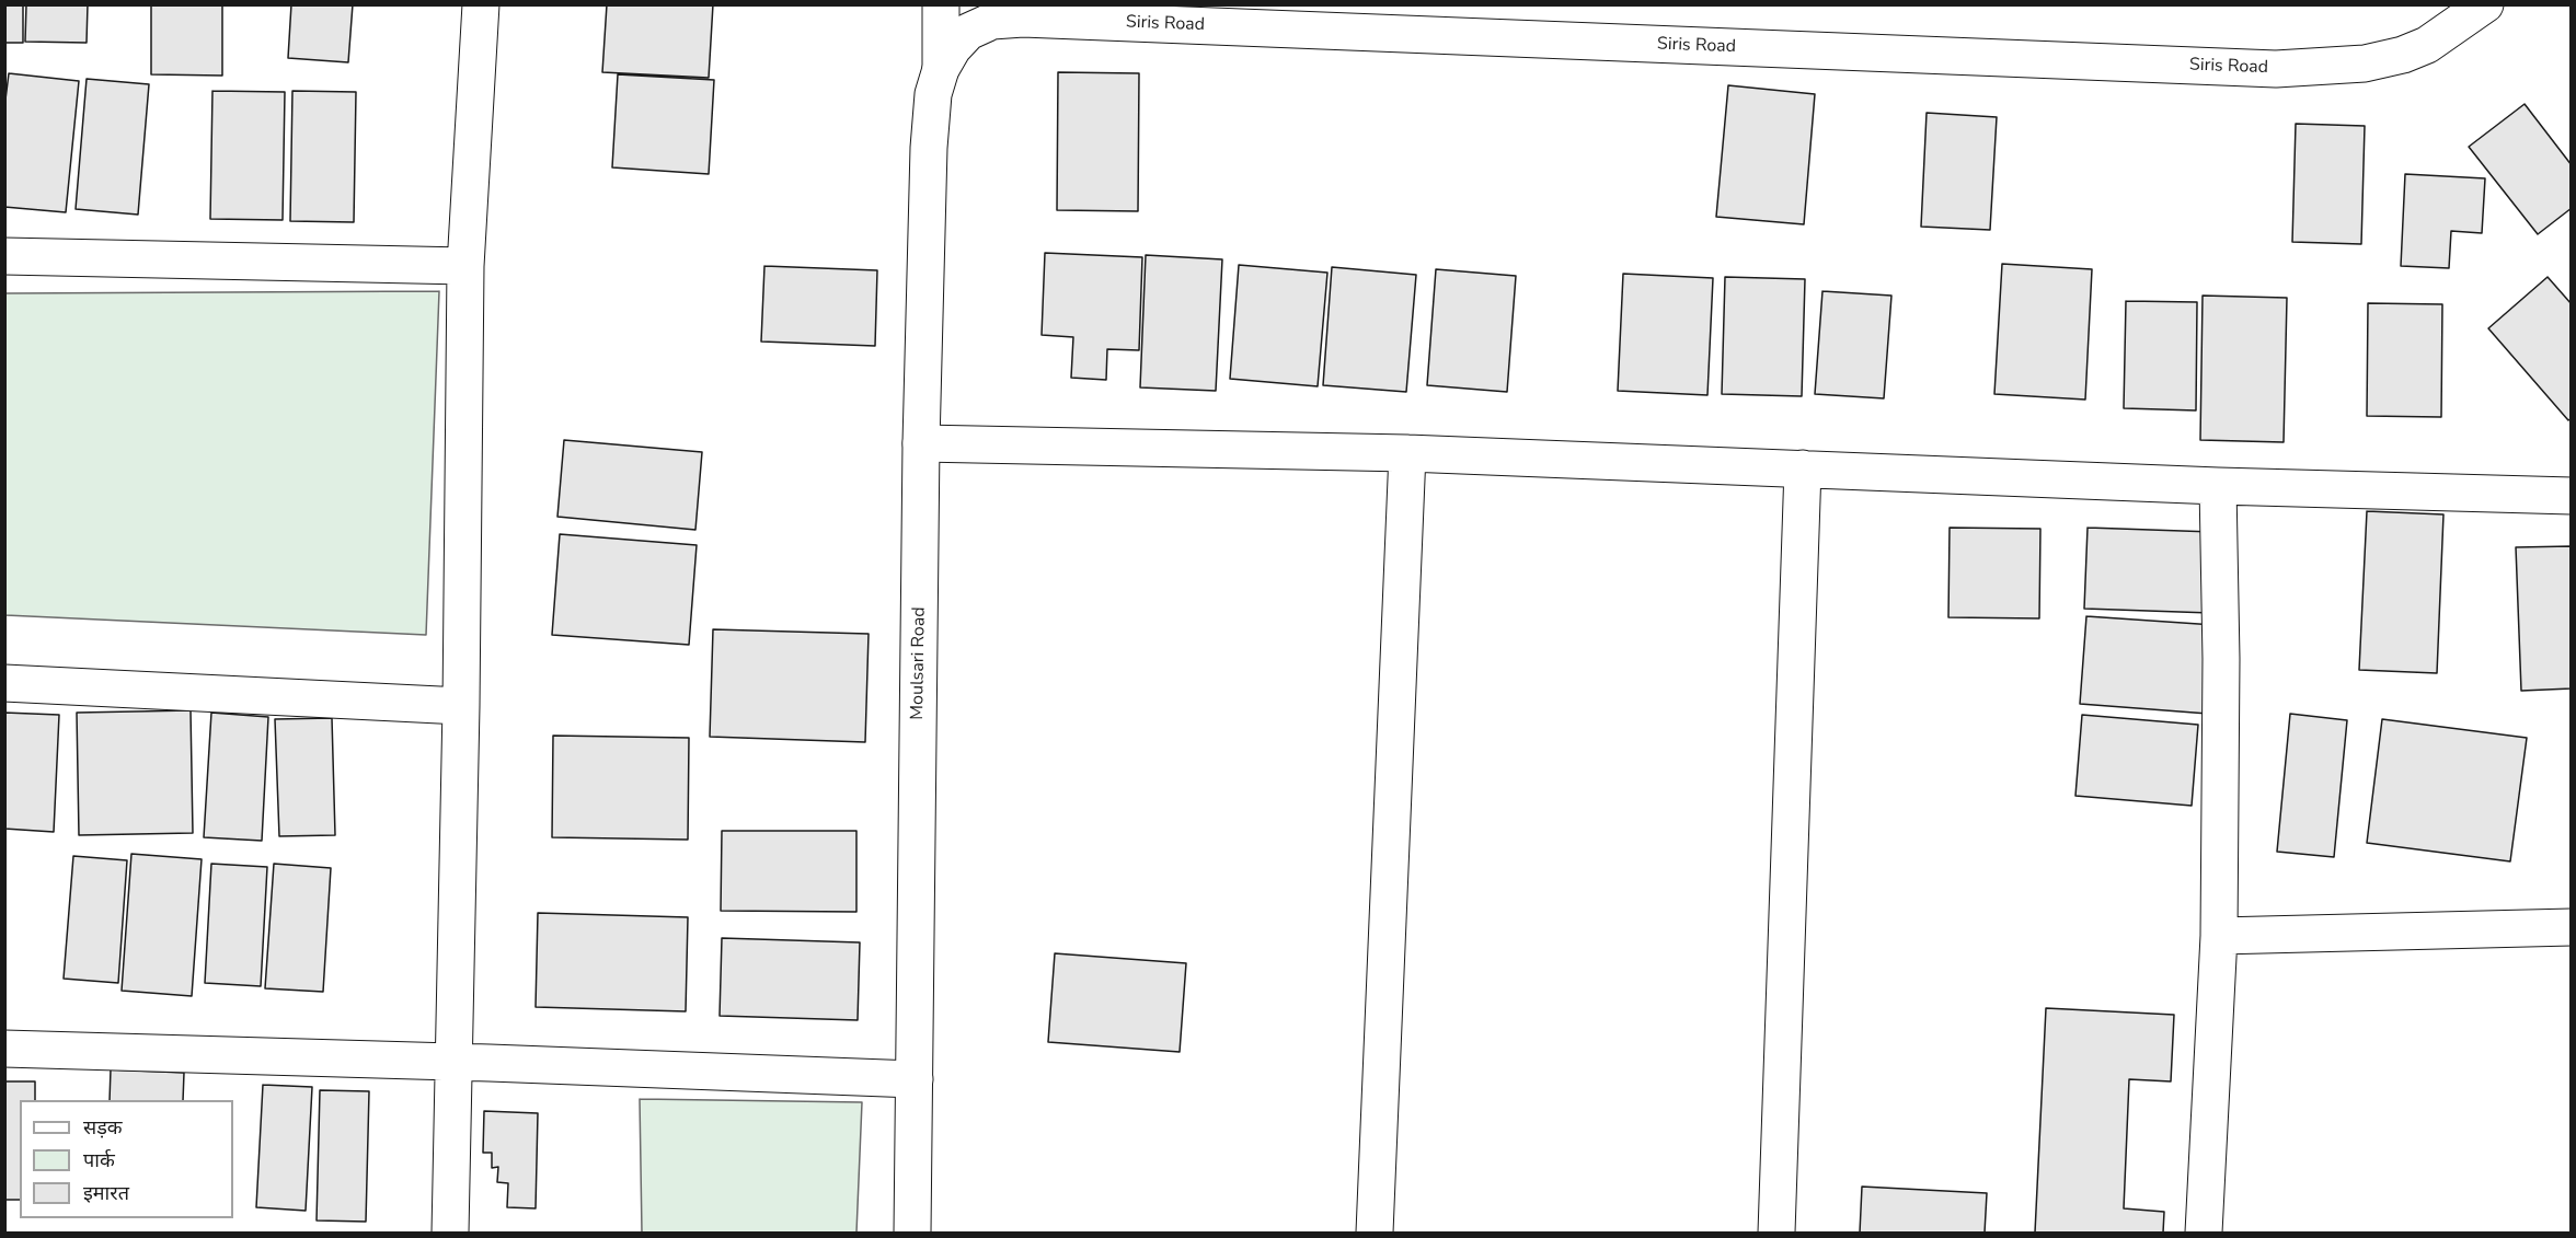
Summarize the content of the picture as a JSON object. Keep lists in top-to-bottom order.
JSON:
{
  "streets": {
    "street": ["Siris Road", "Moulsari Road"]
  },
  "crossings": [
    ["Siris Road", "Moulsari Road"]
  ],
  "legend": ["सड़क", "पार्क", "इमारत"]
}
